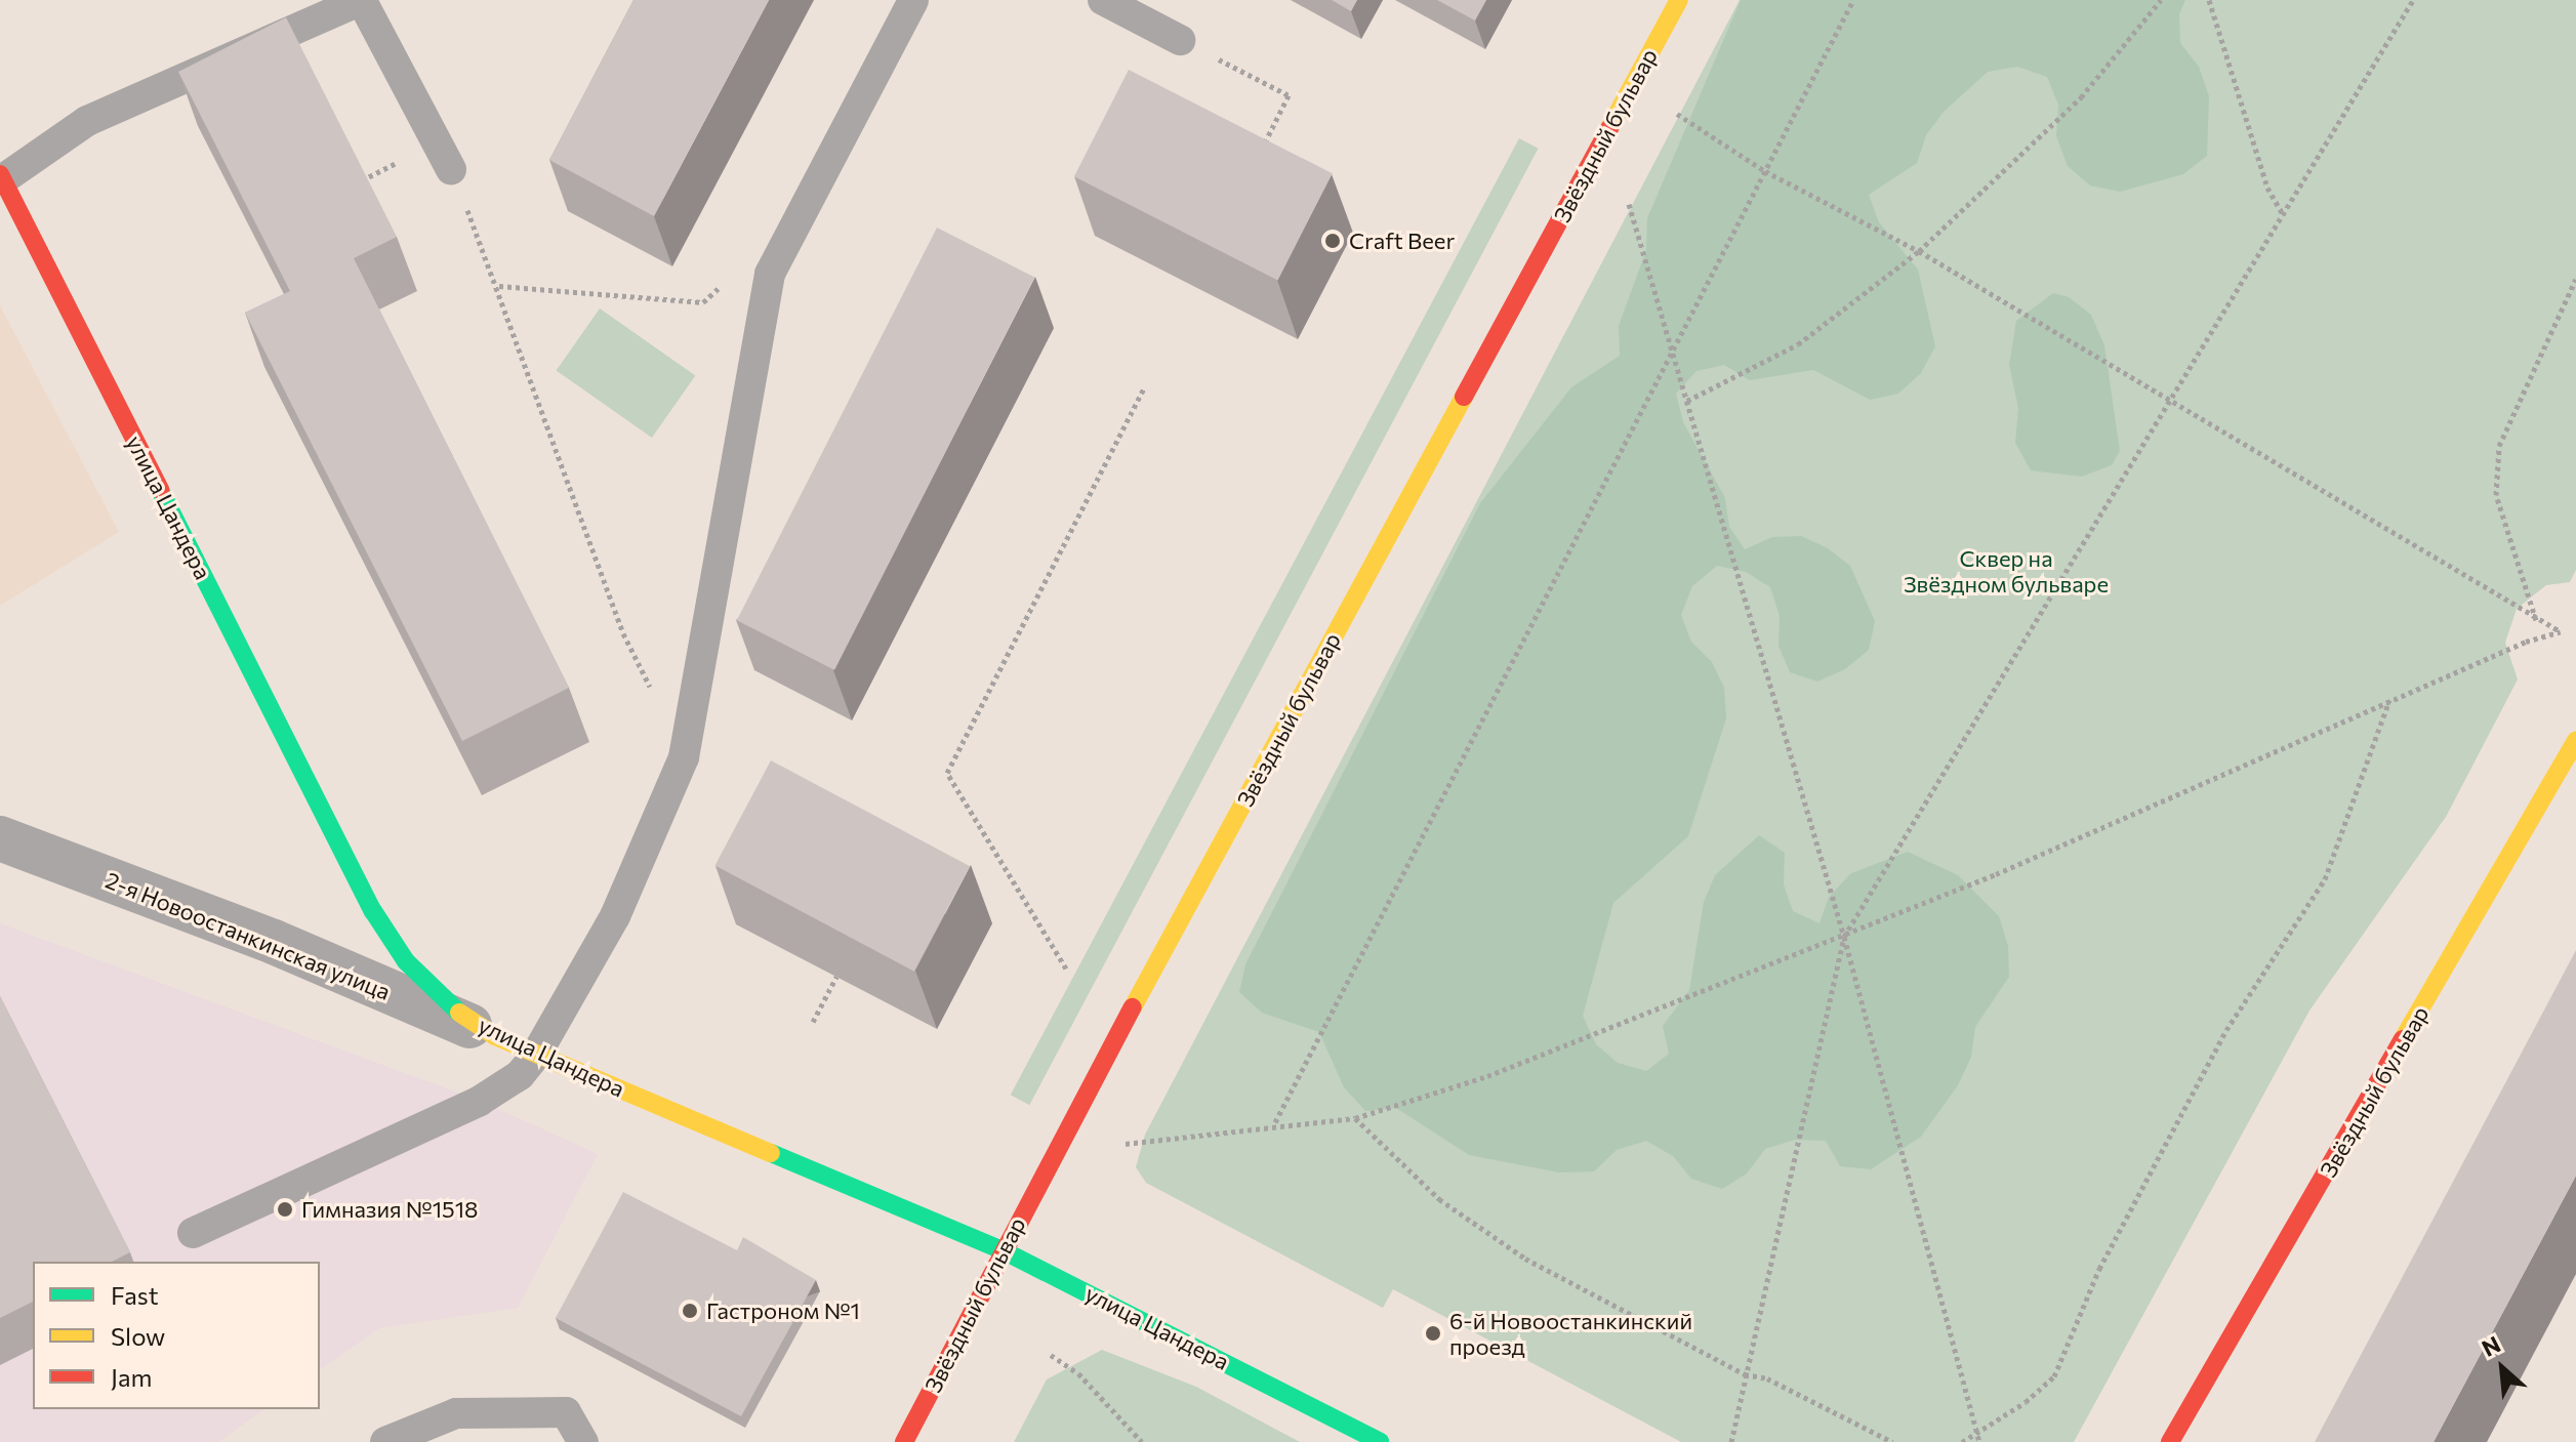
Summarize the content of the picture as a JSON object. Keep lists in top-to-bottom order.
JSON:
{
  "streets": {
    "street": ["Звёздный бульвар", "улица Цандера", "2-я Новоостанкинская улица"]
  },
  "crossings": [
    ["Звёздный бульвар", "улица Цандера"],
    ["улица Цандера", "2-я Новоостанкинская улица"]
  ],
  "parks": ["Сквер на Звёздном бульваре"],
  "places": [
    "Craft Beer",
    "Гимназия №1518",
    "Гастроном №1",
    "6-й Новоостанкинский проезд"
  ],
  "legend": ["Fast", "Slow", "Jam"],
  "north": "top left"
}
